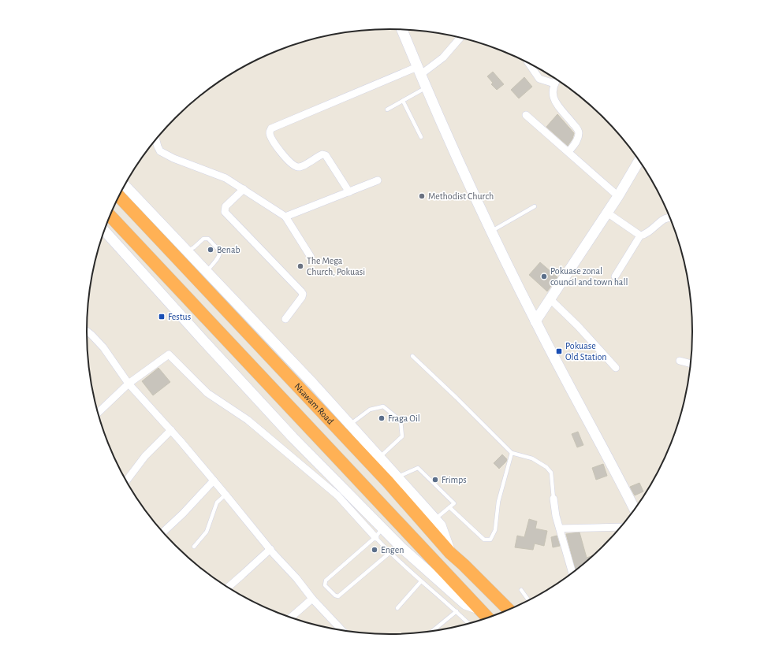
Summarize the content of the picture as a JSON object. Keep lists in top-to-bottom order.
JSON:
{
  "streets": {
    "highway": ["Nsawam Road"]
  },
  "places": {
    "other": [
      "Methodist Church",
      "Benab",
      "The Mega Church, Pokuasi",
      "Pokuase zonal council and town hall",
      "Fraga Oil",
      "Frimps",
      "Engen"
    ],
    "transit": ["Festus", "Pokuase Old Station"]
  }
}
